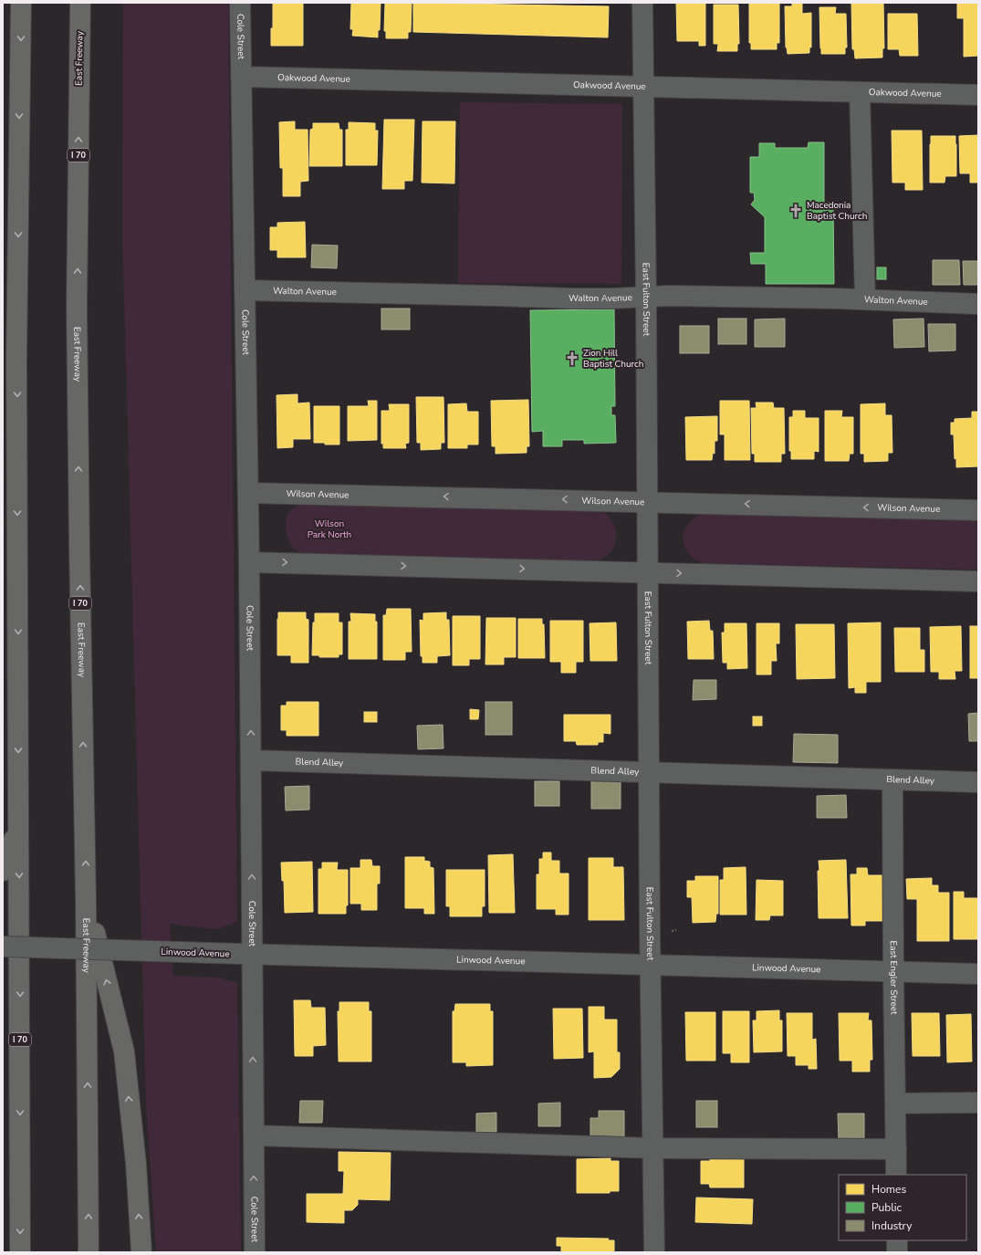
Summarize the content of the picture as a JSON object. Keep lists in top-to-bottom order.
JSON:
{
  "streets": {
    "highway": ["East Freeway", "I 70"],
    "street": [
      "Cole Street",
      "Oakwood Avenue",
      "Walton Avenue",
      "East Fulton Street",
      "Wilson Avenue",
      "Blend Alley",
      "Linwood Avenue",
      "East Engler Street"
    ]
  },
  "crossings": [
    ["Cole Street", "Oakwood Avenue"],
    ["Cole Street", "Walton Avenue"],
    ["Cole Street", "Wilson Avenue"],
    ["Cole Street", "Blend Alley"],
    ["Cole Street", "Linwood Avenue"],
    ["Oakwood Avenue", "East Fulton Street"],
    ["Walton Avenue", "East Fulton Street"],
    ["East Fulton Street", "Wilson Avenue"],
    ["East Fulton Street", "Blend Alley"],
    ["East Fulton Street", "Linwood Avenue"],
    ["Blend Alley", "East Engler Street"],
    ["Linwood Avenue", "East Engler Street"]
  ],
  "one_way": ["Cole Street"],
  "parks": ["Wilson Park North"],
  "places": {
    "church": ["Macedonia Baptist Church", "Zion Hill Baptist Church"]
  },
  "legend": ["Homes", "Public", "Industry"]
}
